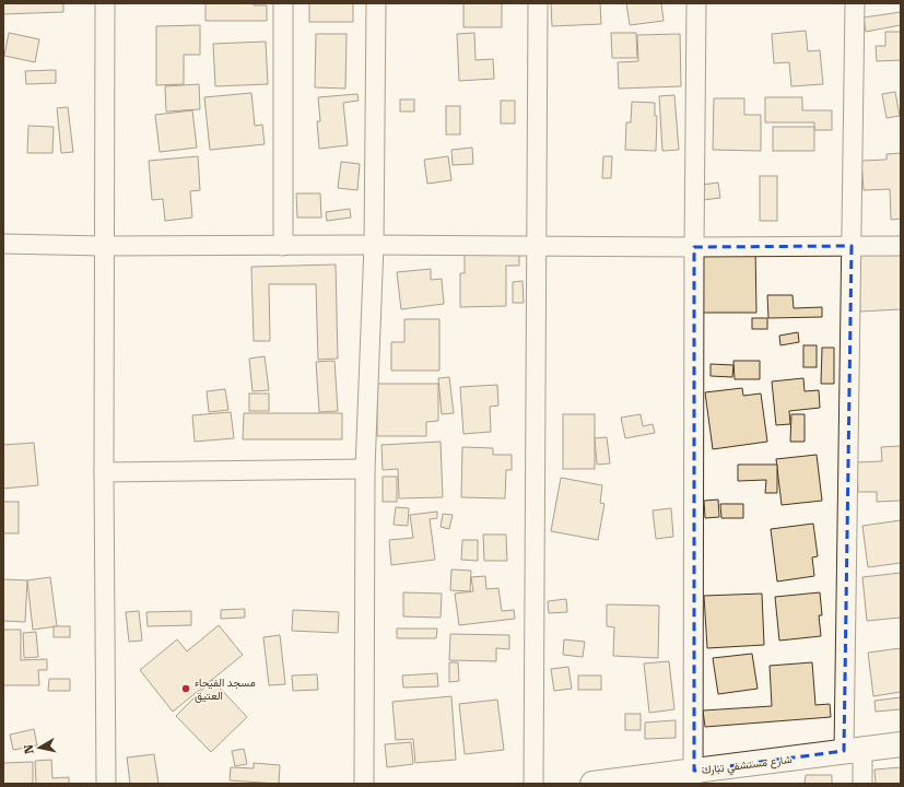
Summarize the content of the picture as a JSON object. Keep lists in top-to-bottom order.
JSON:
{
  "streets": {
    "street": ["شارع مستشفي تبارك"]
  },
  "places": ["مسجد الفيحاء العتيق"],
  "north": "left"
}
